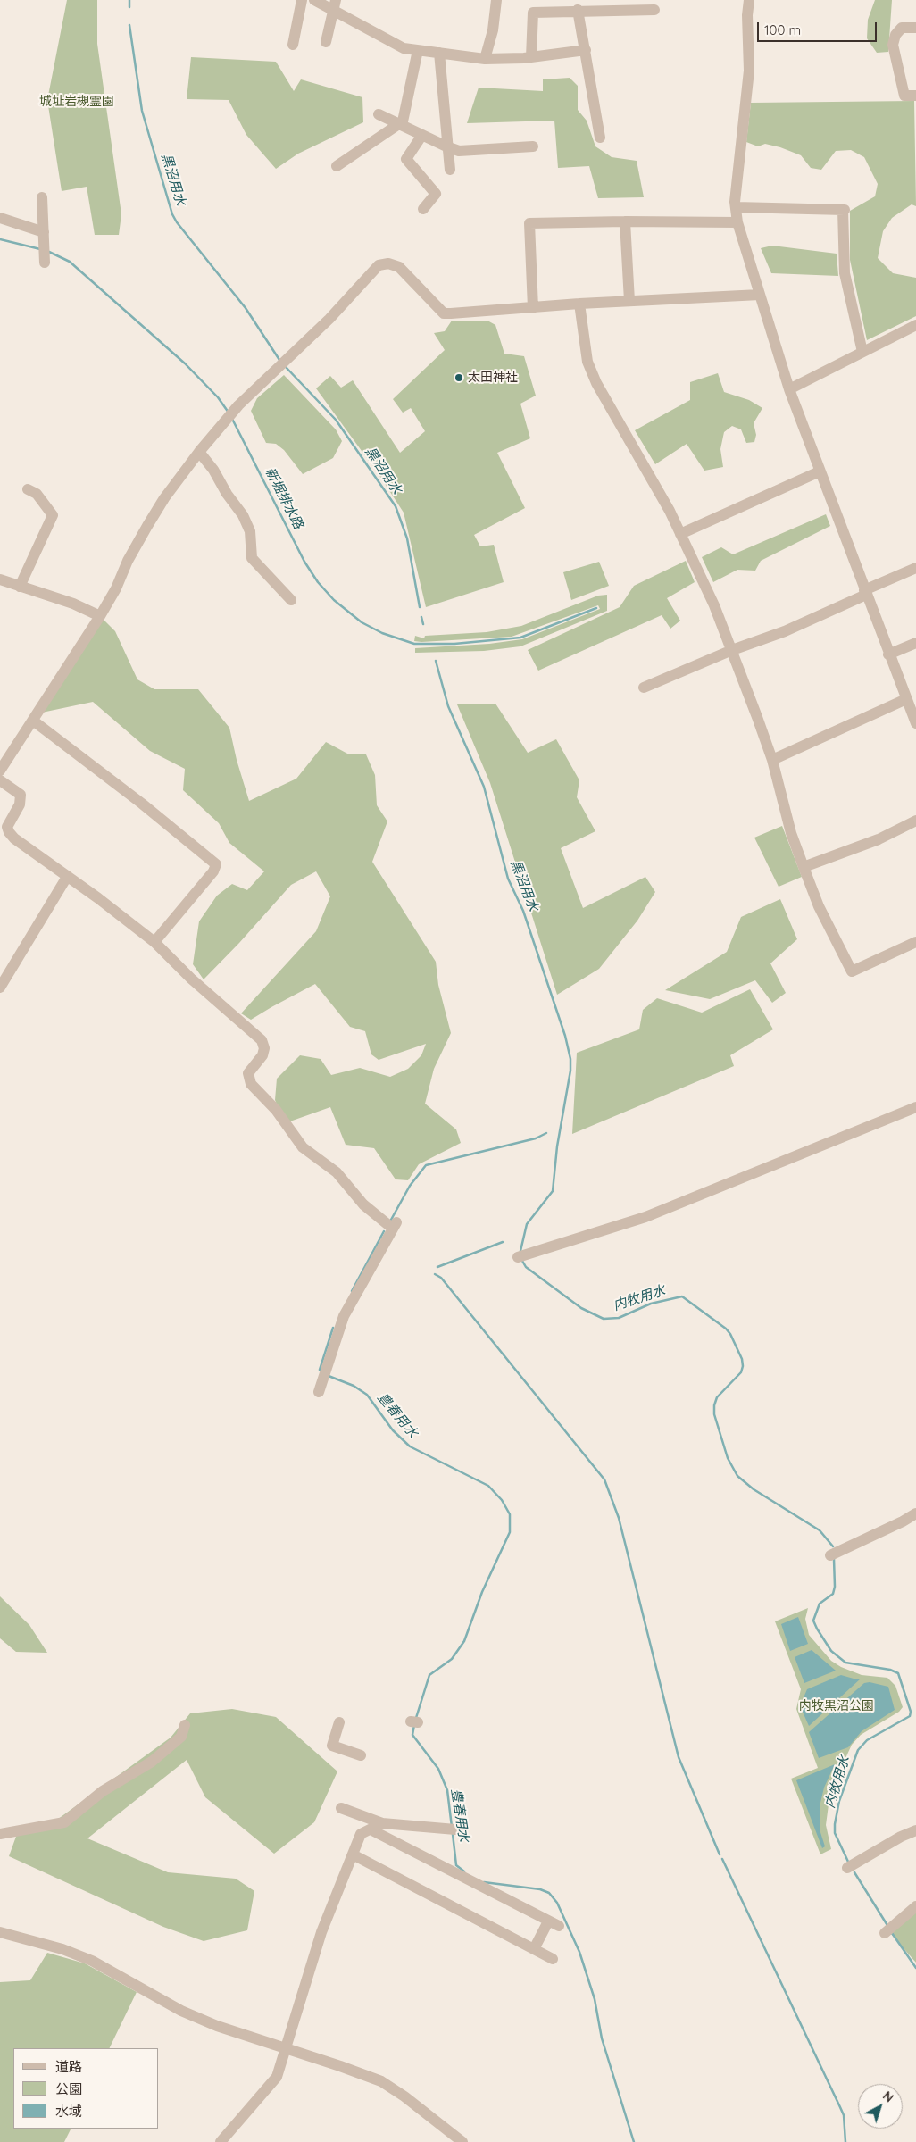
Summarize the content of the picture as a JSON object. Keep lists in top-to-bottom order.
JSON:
{
  "water": [
    "黒沼用水",
    "新堀排水路",
    "内牧用水",
    "豊春用水"
  ],
  "parks": ["城址岩槻霊園", "内牧黒沼公園"],
  "places": ["太田神社"],
  "legend": ["道路", "公園", "水域"],
  "scale_bar": "100 m",
  "north": "top right"
}
